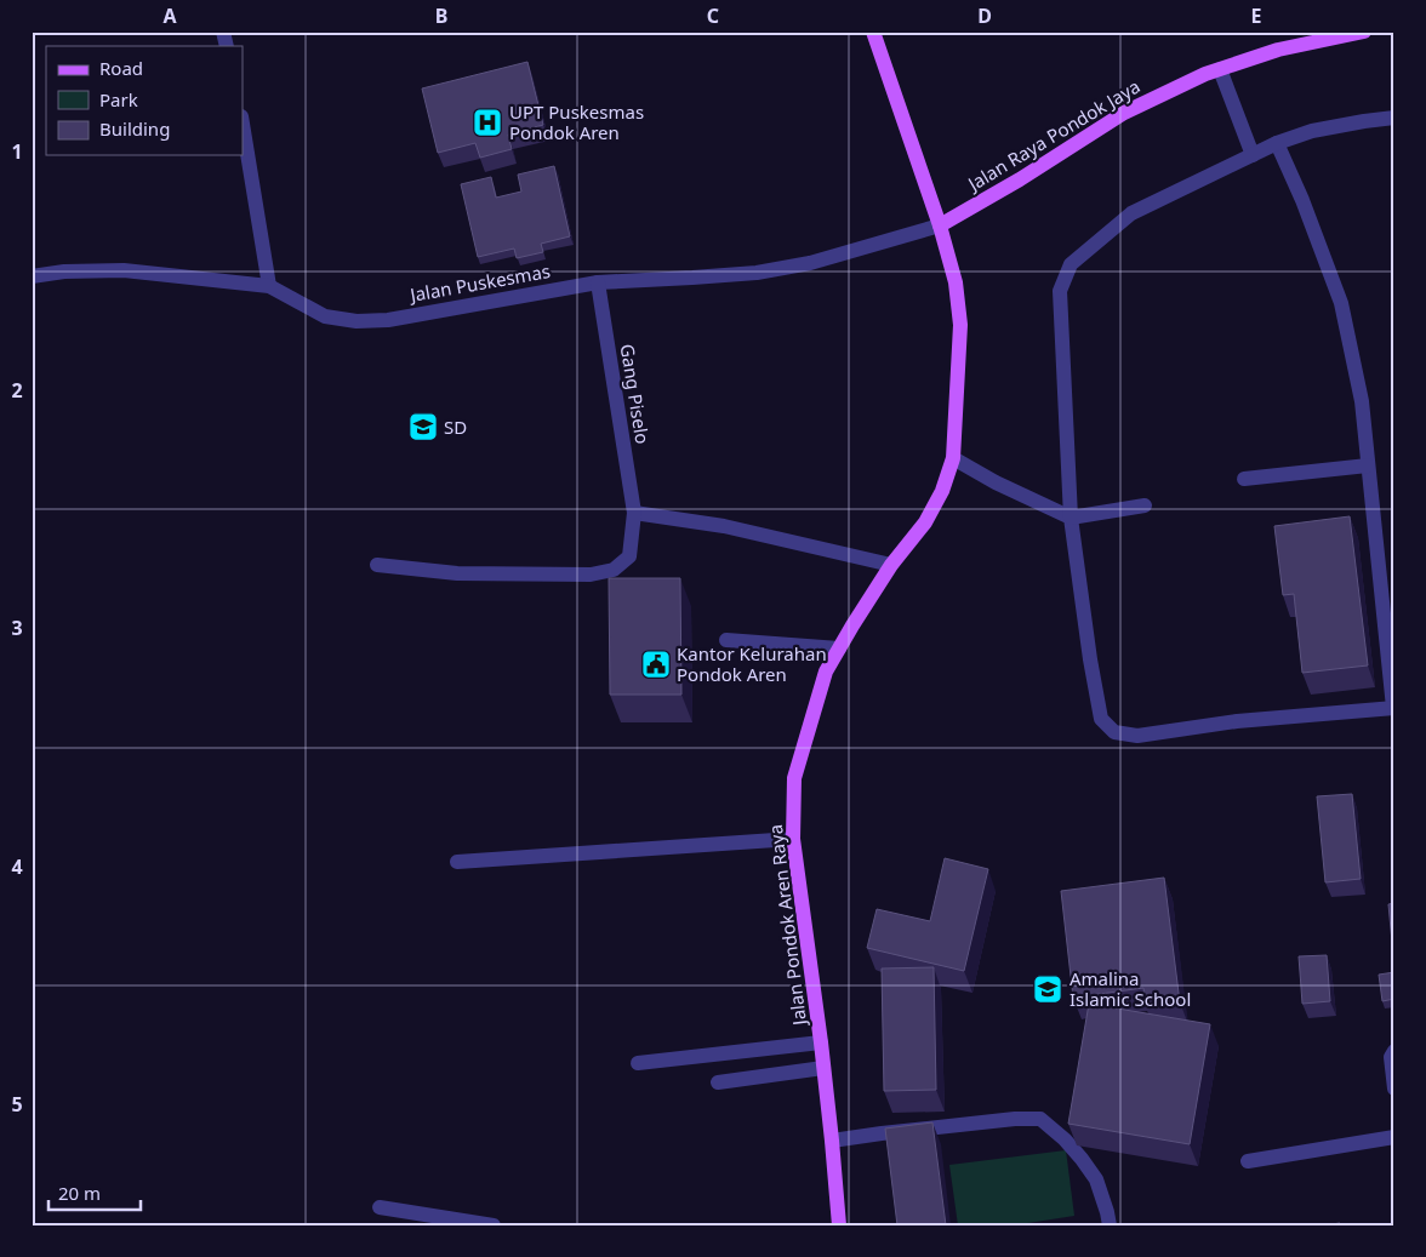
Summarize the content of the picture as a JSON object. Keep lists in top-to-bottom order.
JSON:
{
  "streets": {
    "main road": ["Jalan Raya Pondok Jaya", "Jalan Pondok Aren Raya"],
    "street": ["Jalan Puskesmas", "Gang Piselo"]
  },
  "crossings": [
    ["Jalan Raya Pondok Jaya", "Jalan Puskesmas"],
    ["Jalan Raya Pondok Jaya", "Jalan Pondok Aren Raya"],
    ["Jalan Puskesmas", "Gang Piselo"],
    ["Jalan Puskesmas", "Jalan Pondok Aren Raya"]
  ],
  "places": {
    "hospital": ["UPT Puskesmas Pondok Aren"],
    "school or university": ["SD", "Amalina Islamic School"],
    "public building": ["Kantor Kelurahan Pondok Aren"]
  },
  "legend": ["Road", "Park", "Building"],
  "scale_bar": "20 m",
  "grid": {
    "columns": [
      "A",
      "B",
      "C",
      "D",
      "E"
    ],
    "rows": [
      "1",
      "2",
      "3",
      "4",
      "5"
    ]
  }
}
